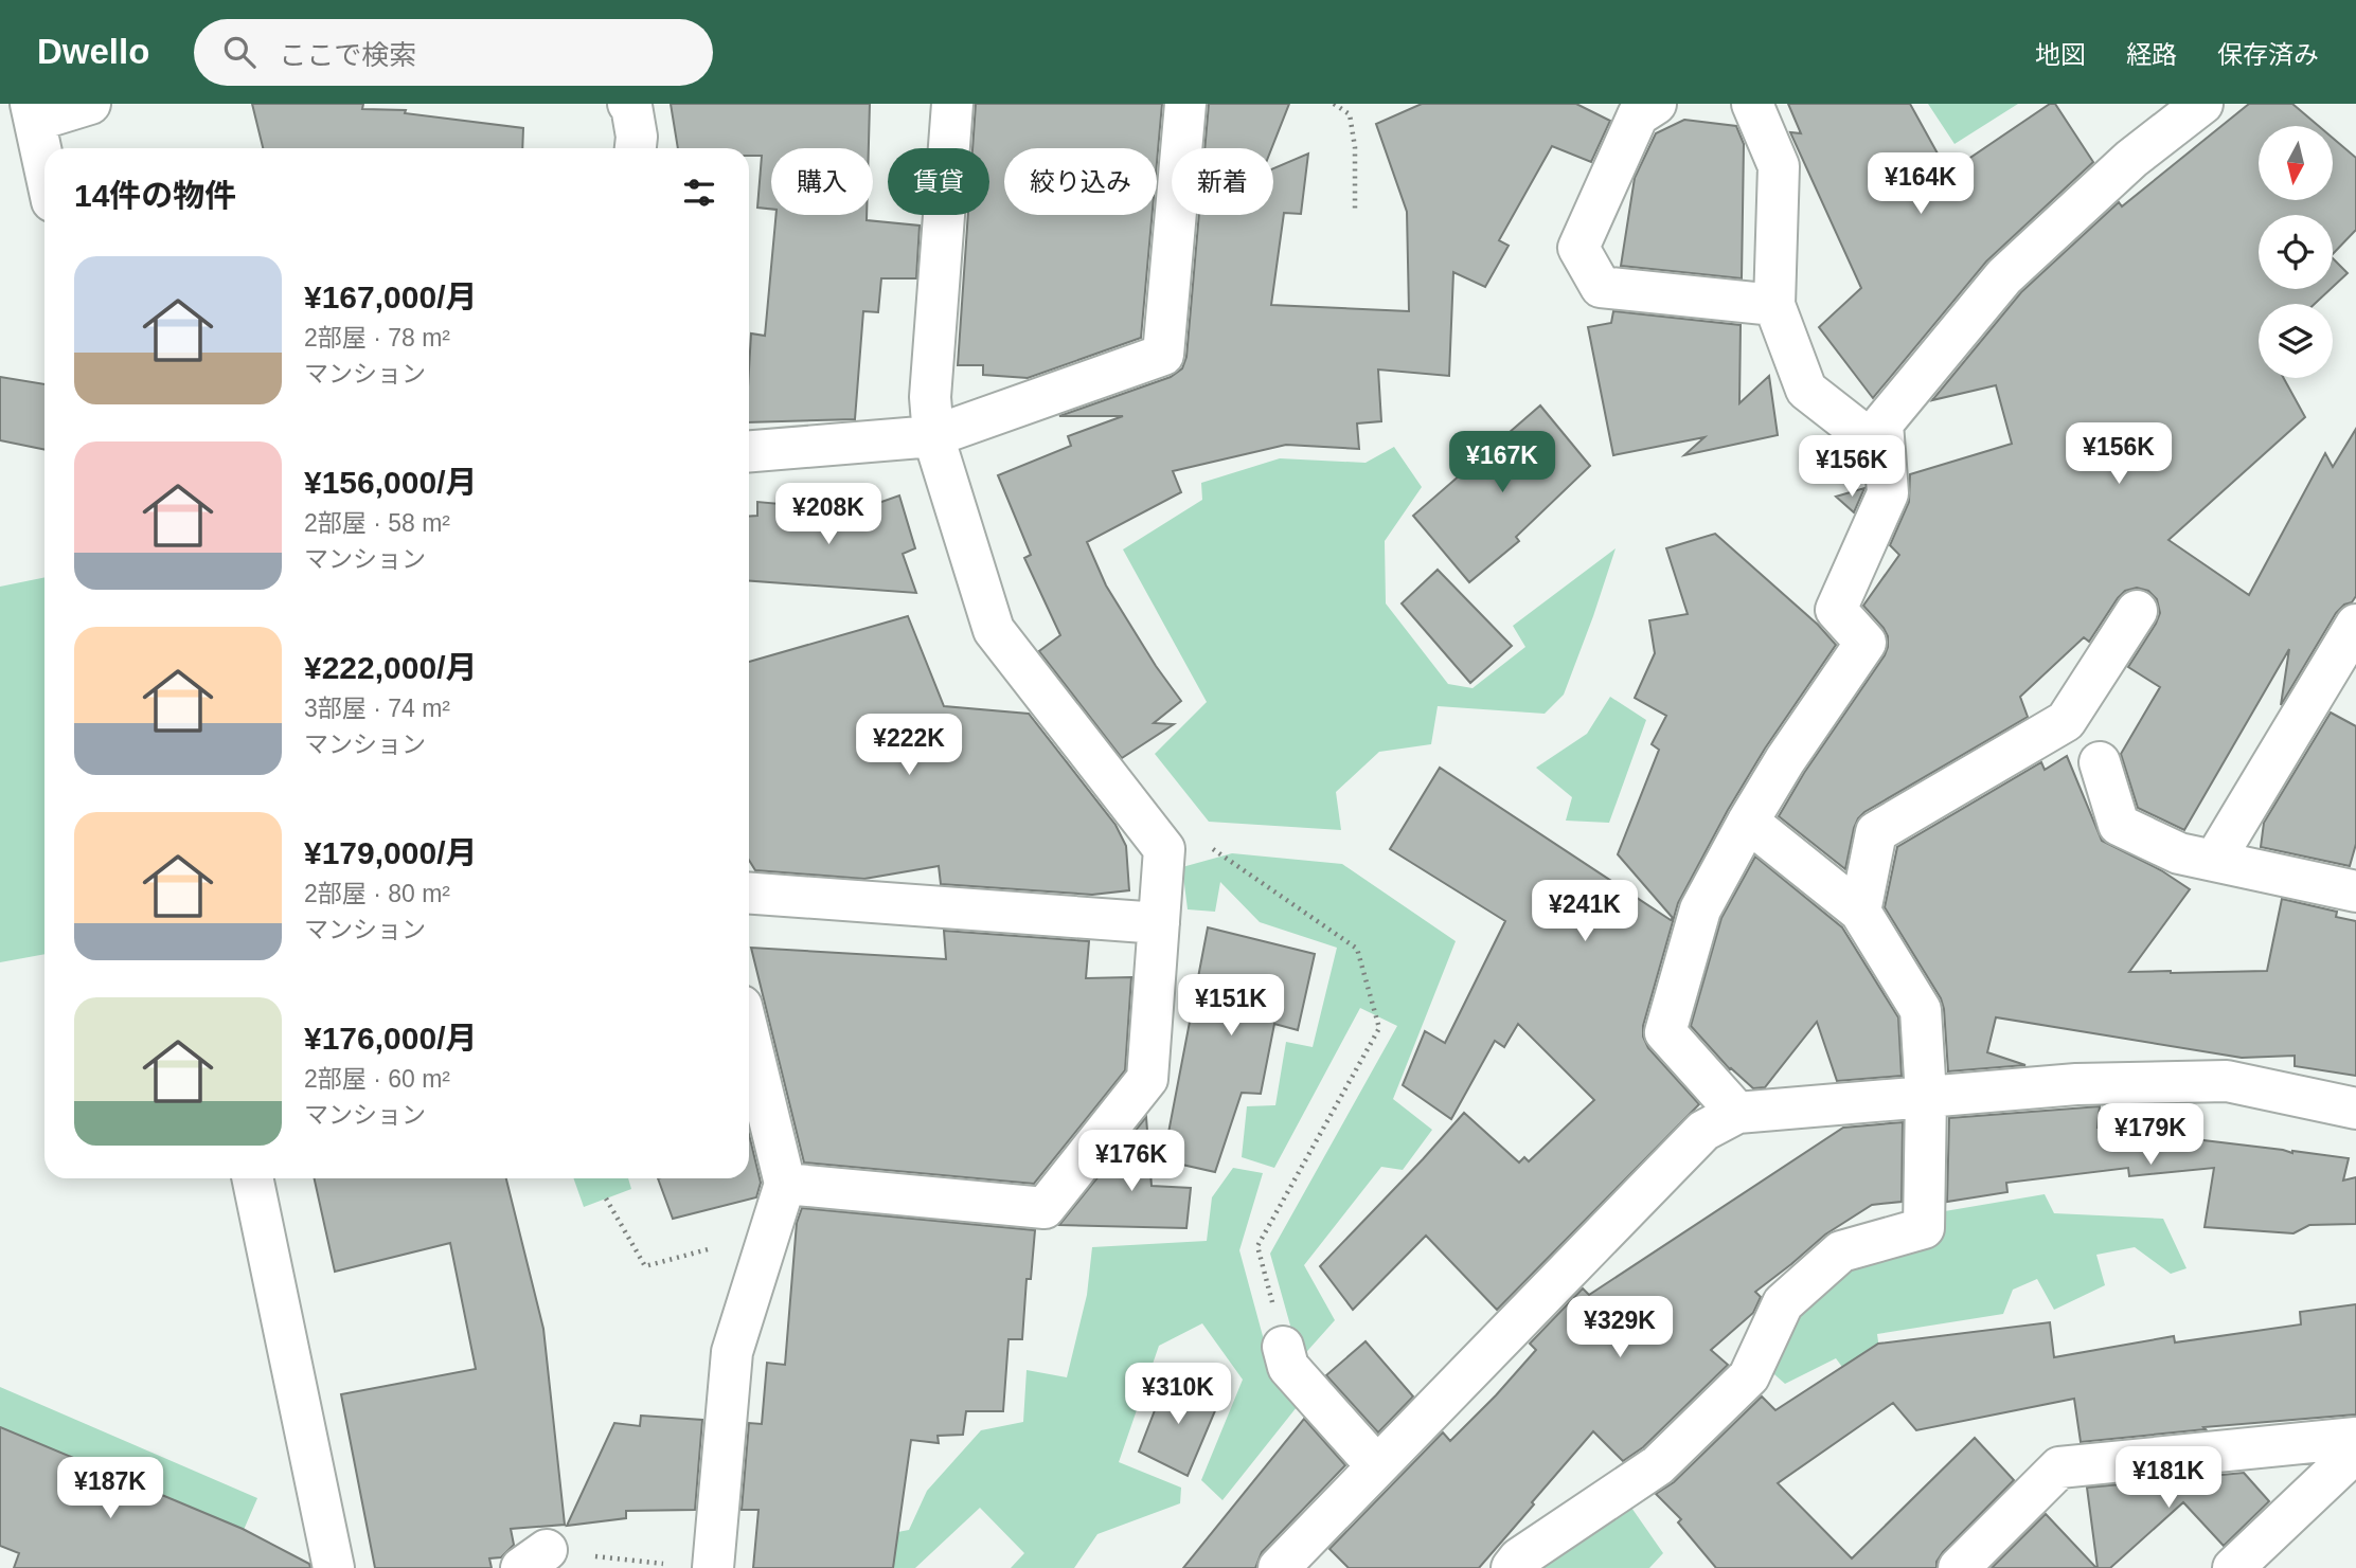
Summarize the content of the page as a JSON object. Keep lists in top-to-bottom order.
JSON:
{
  "north": "bottom",
  "page": {
    "header": "Dwello",
    "search": "ここで検索",
    "nav": ["地図", "経路", "保存済み"],
    "chip": [
      "購入",
      "賃貸",
      "絞り込み",
      "新着"
    ],
    "heading": "14件の物件",
    "price": [
      "¥164K",
      "¥156K",
      "¥167K",
      "¥156K",
      "¥208K",
      "¥222K",
      "¥241K",
      "¥151K",
      "¥179K",
      "¥176K",
      "¥329K",
      "¥310K",
      "¥181K",
      "¥187K"
    ],
    "list": [
      {
        "name": "¥167,000/月",
        "note": "2部屋 · 78 m² · マンション"
      },
      {
        "name": "¥156,000/月",
        "note": "2部屋 · 58 m² · マンション"
      },
      {
        "name": "¥222,000/月",
        "note": "3部屋 · 74 m² · マンション"
      },
      {
        "name": "¥179,000/月",
        "note": "2部屋 · 80 m² · マンション"
      },
      {
        "name": "¥176,000/月",
        "note": "2部屋 · 60 m² · マンション"
      }
    ]
  }
}
